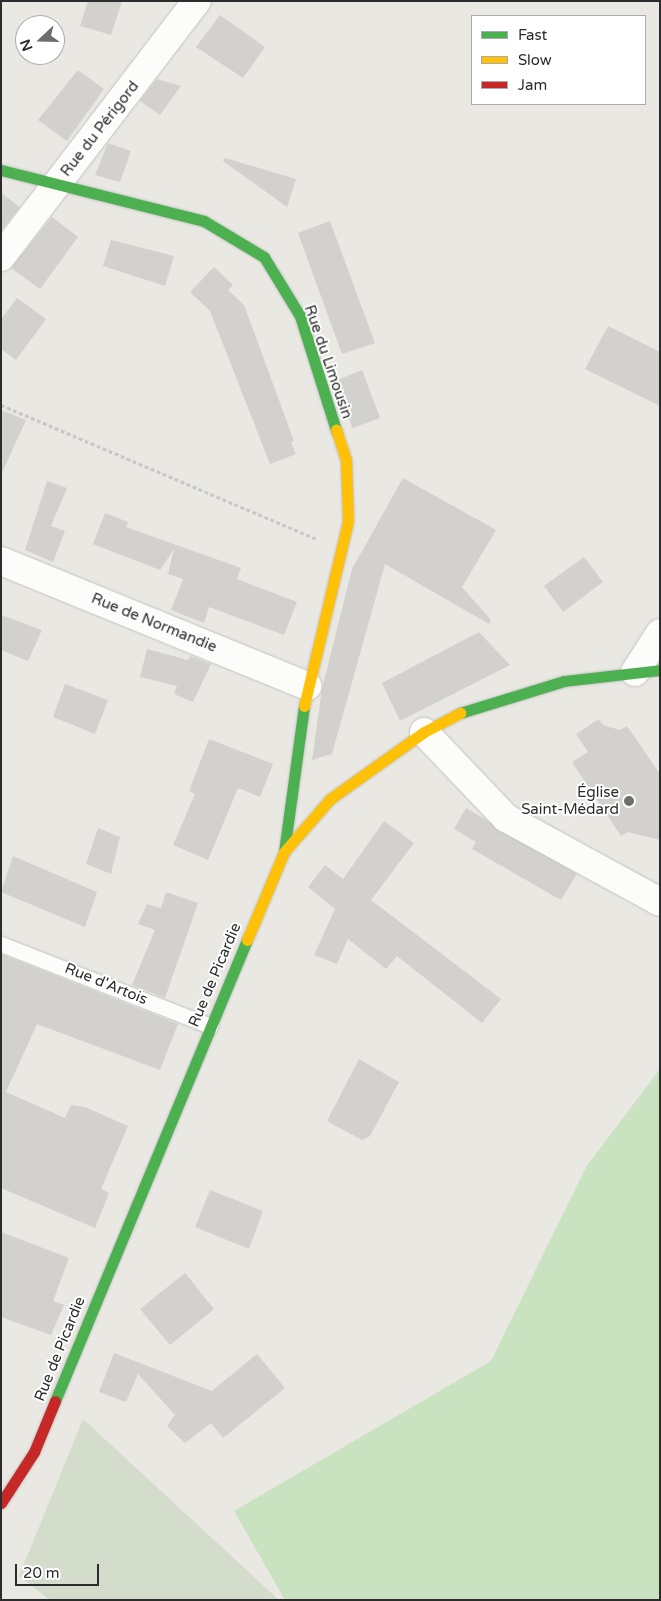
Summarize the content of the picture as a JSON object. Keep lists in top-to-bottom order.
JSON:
{
  "streets": {
    "street": [
      "Rue du Périgord",
      "Rue du Limousin",
      "Rue de Normandie",
      "Rue de Picardie"
    ],
    "lane": ["Rue d'Artois"]
  },
  "crossings": [
    ["Rue du Périgord", "Rue du Limousin"],
    ["Rue du Limousin", "Rue de Normandie"],
    ["Rue du Limousin", "Rue de Picardie"],
    ["Rue de Picardie", "Rue d'Artois"]
  ],
  "places": ["Église Saint-Médard"],
  "legend": ["Fast", "Slow", "Jam"],
  "scale_bar": "20 m",
  "north": "left"
}
